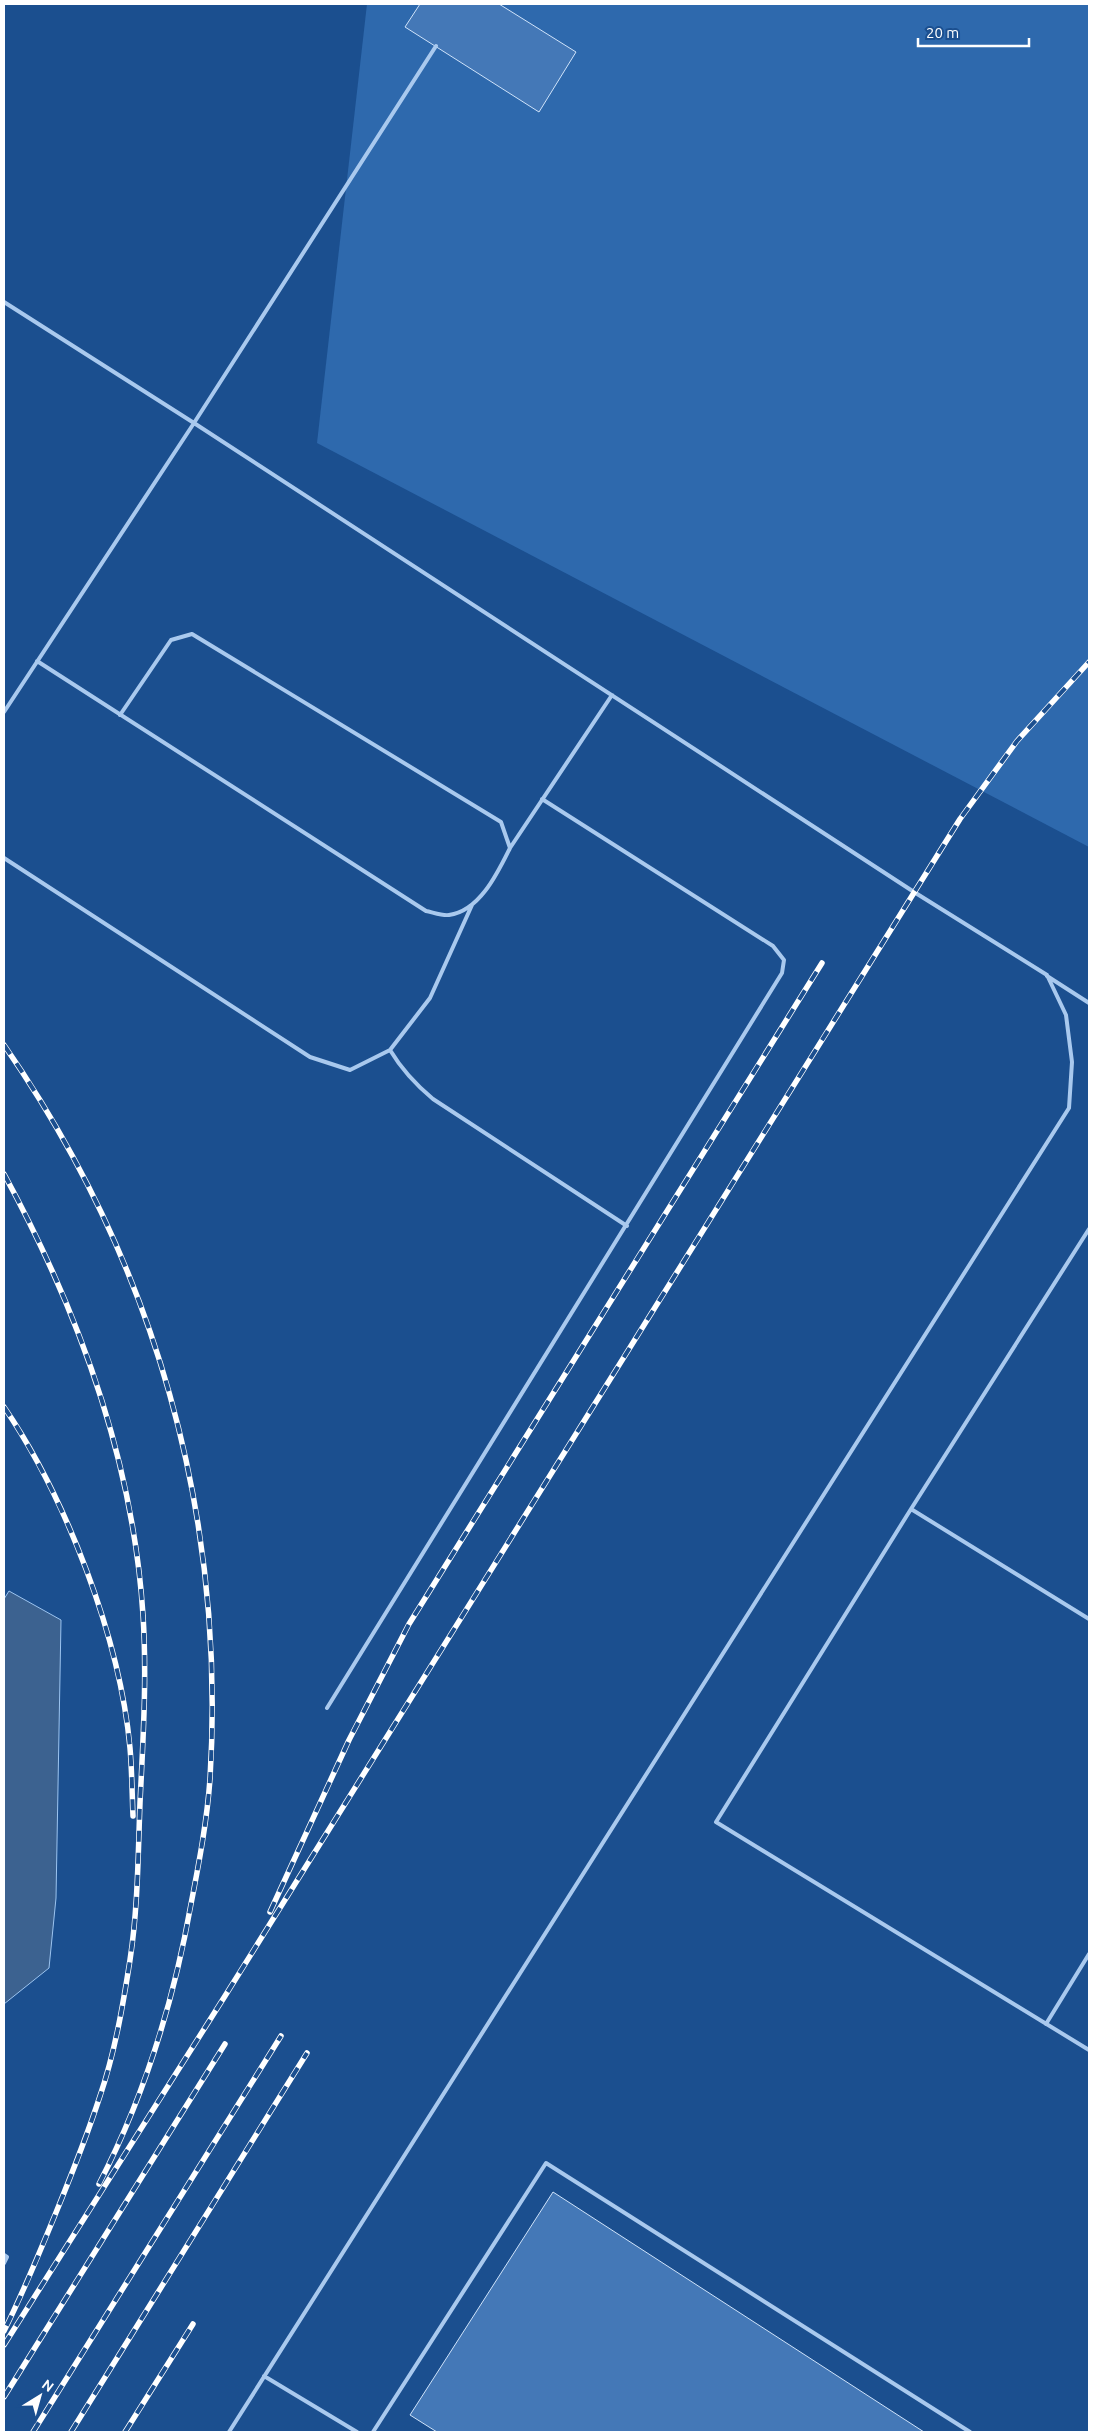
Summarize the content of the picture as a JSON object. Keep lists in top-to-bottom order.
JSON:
{
  "scale_bar": "20 m",
  "north": "top right"
}
